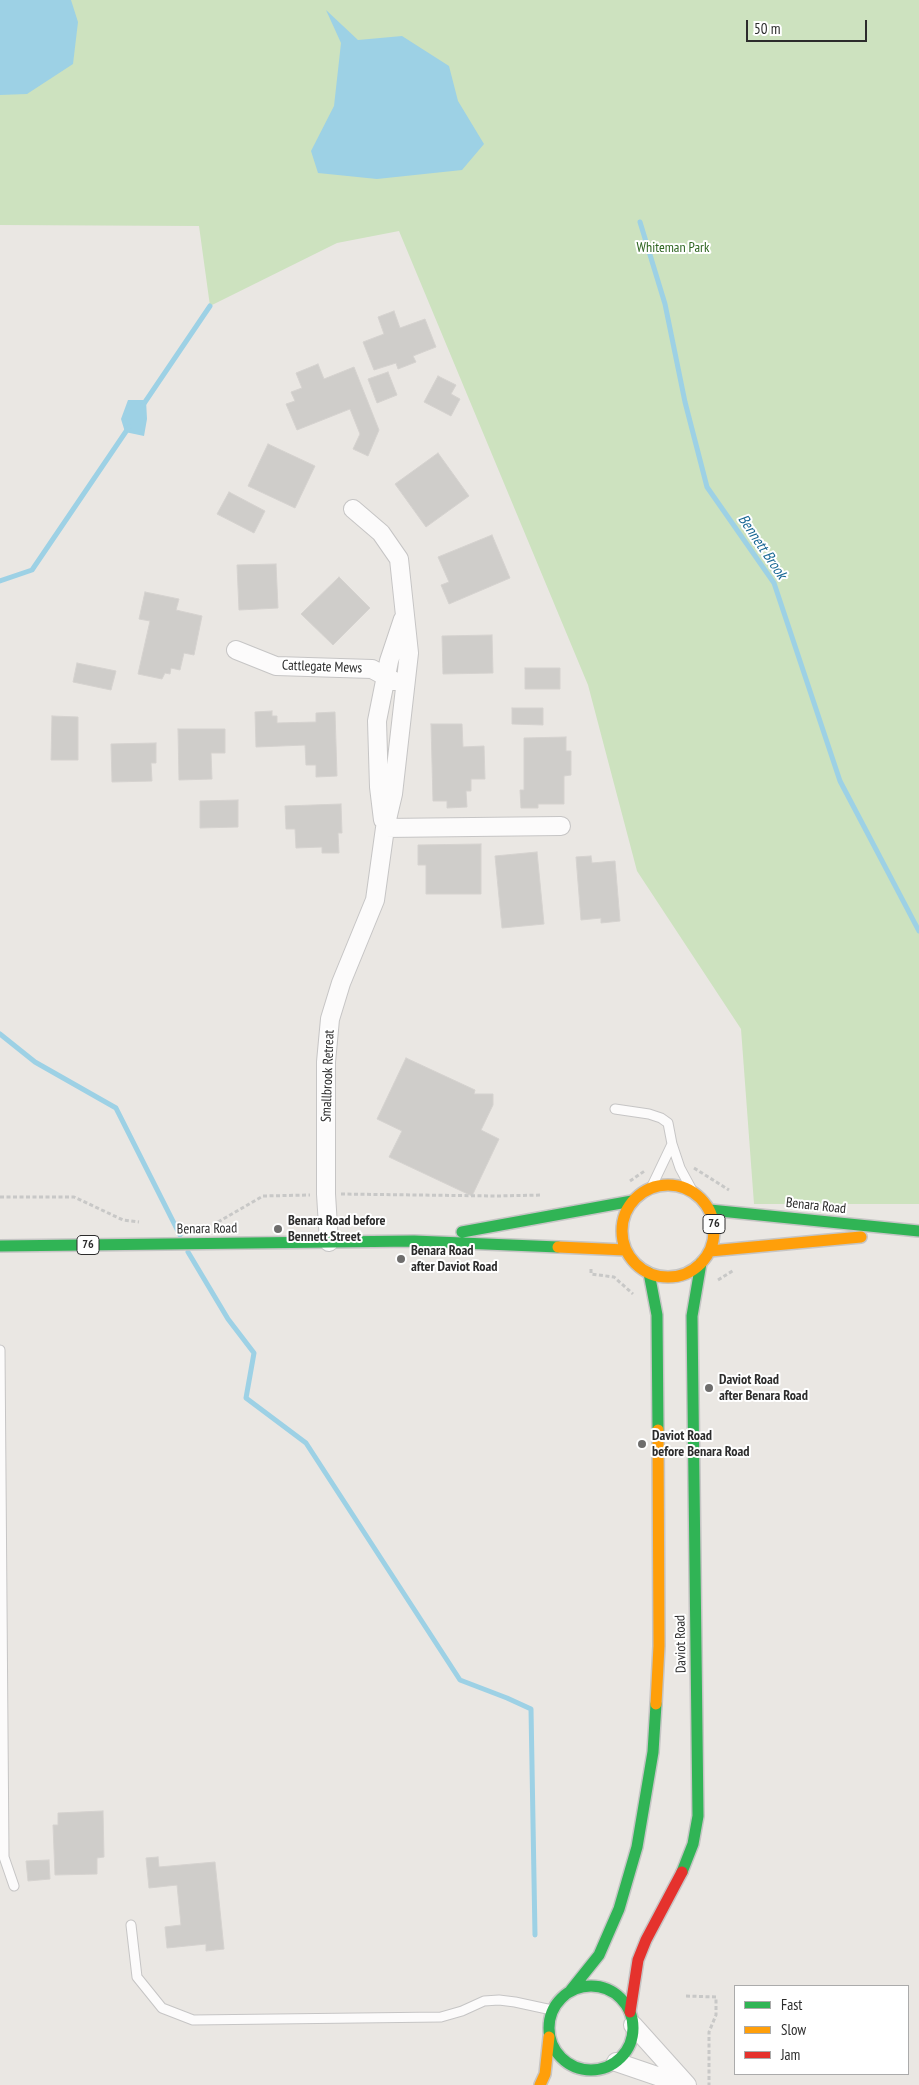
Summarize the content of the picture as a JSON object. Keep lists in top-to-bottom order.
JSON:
{
  "streets": {
    "street": [
      "Cattlegate Mews",
      "Smallbrook Retreat",
      "Benara Road",
      "76",
      "Daviot Road"
    ]
  },
  "crossings": [
    ["Cattlegate Mews", "Smallbrook Retreat"],
    ["Smallbrook Retreat", "Benara Road"],
    ["Benara Road", "76"],
    ["Benara Road", "Daviot Road"],
    ["76", "Daviot Road"]
  ],
  "water": ["Bennett Brook"],
  "parks": ["Whiteman Park"],
  "places": [
    "Benara Road before Bennett Street",
    "Benara Road after Daviot Road",
    "Daviot Road after Benara Road",
    "Daviot Road before Benara Road"
  ],
  "legend": ["Fast", "Slow", "Jam"],
  "scale_bar": "50 m"
}
